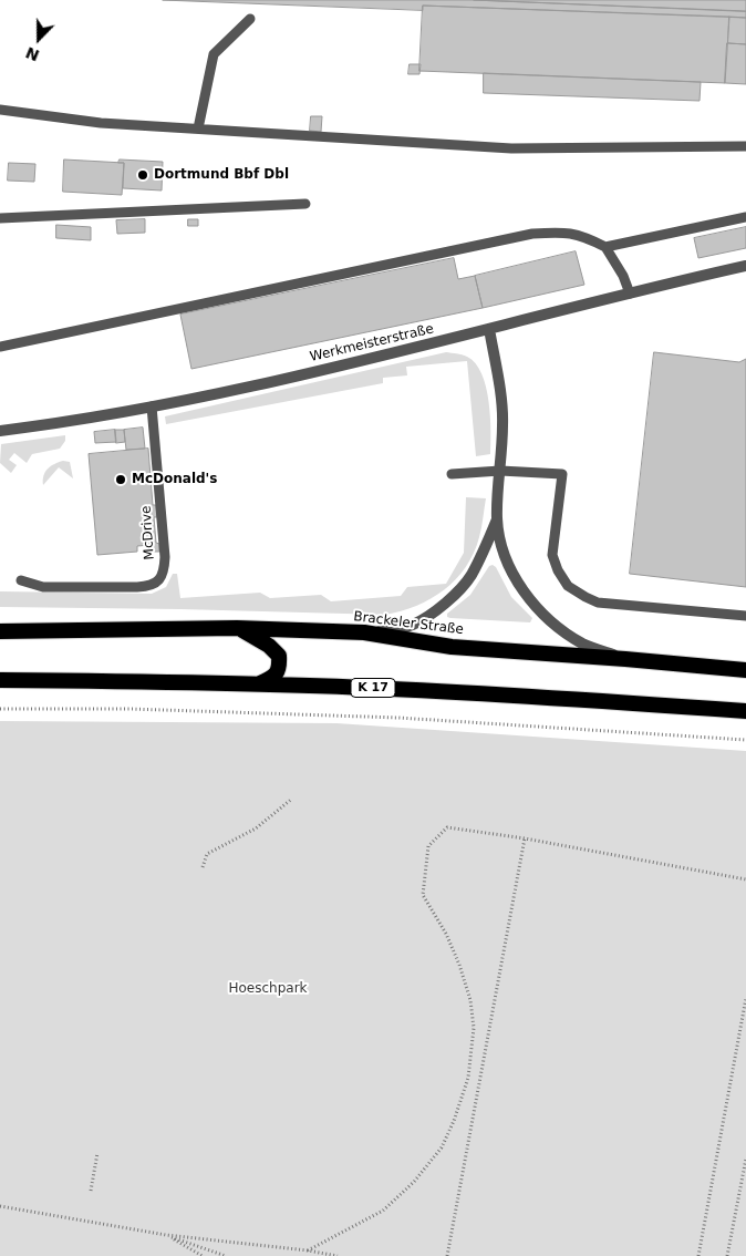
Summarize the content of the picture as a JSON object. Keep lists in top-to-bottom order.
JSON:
{
  "streets": {
    "highway": ["Brackeler Straße", "K 17"],
    "street": ["Werkmeisterstraße"],
    "lane": ["McDrive"]
  },
  "crossings": [
    ["Werkmeisterstraße", "McDrive"]
  ],
  "parks": ["Hoeschpark"],
  "places": ["Dortmund Bbf Dbl", "McDonald's"],
  "north": "bottom"
}
